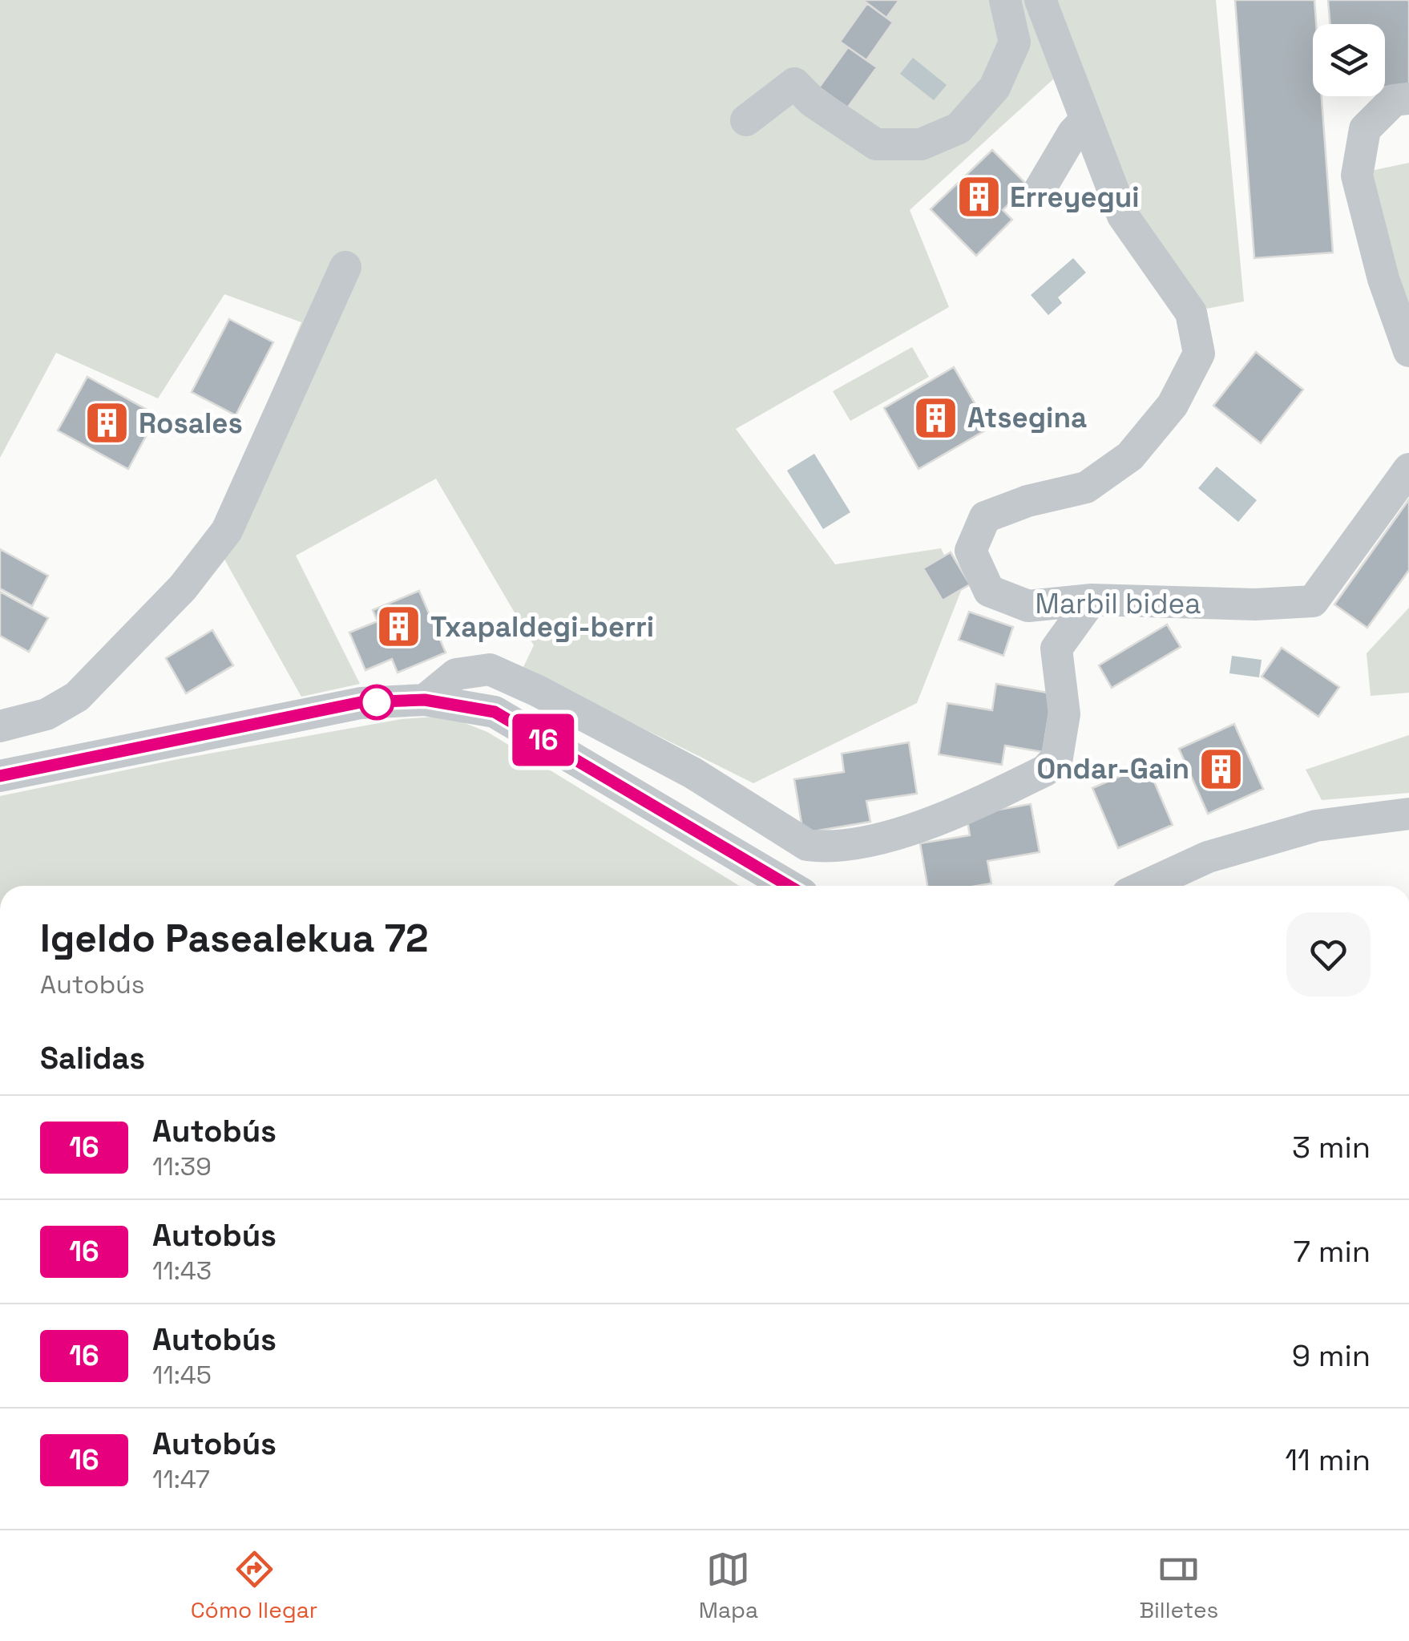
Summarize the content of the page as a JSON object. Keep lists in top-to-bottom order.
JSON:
{
  "streets": {
    "street": ["Marbil bidea"]
  },
  "places": {
    "building": [
      "Erreyegui",
      "Atsegina",
      "Rosales",
      "Txapaldegi-berri",
      "Ondar-Gain"
    ]
  },
  "lines": ["bus line 16"],
  "page": {
    "on_map": "16",
    "heading": [
      ["Igeldo Pasealekua 72", "Autobús"],
      "Salidas"
    ],
    "list": [
      {
        "mark": "16",
        "name": "Autobús",
        "note": "11:39",
        "value": "3 min"
      },
      {
        "mark": "16",
        "name": "Autobús",
        "note": "11:43",
        "value": "7 min"
      },
      {
        "mark": "16",
        "name": "Autobús",
        "note": "11:45",
        "value": "9 min"
      },
      {
        "mark": "16",
        "name": "Autobús",
        "note": "11:47",
        "value": "11 min"
      }
    ],
    "tabs": ["Cómo llegar", "Mapa", "Billetes"]
  }
}
